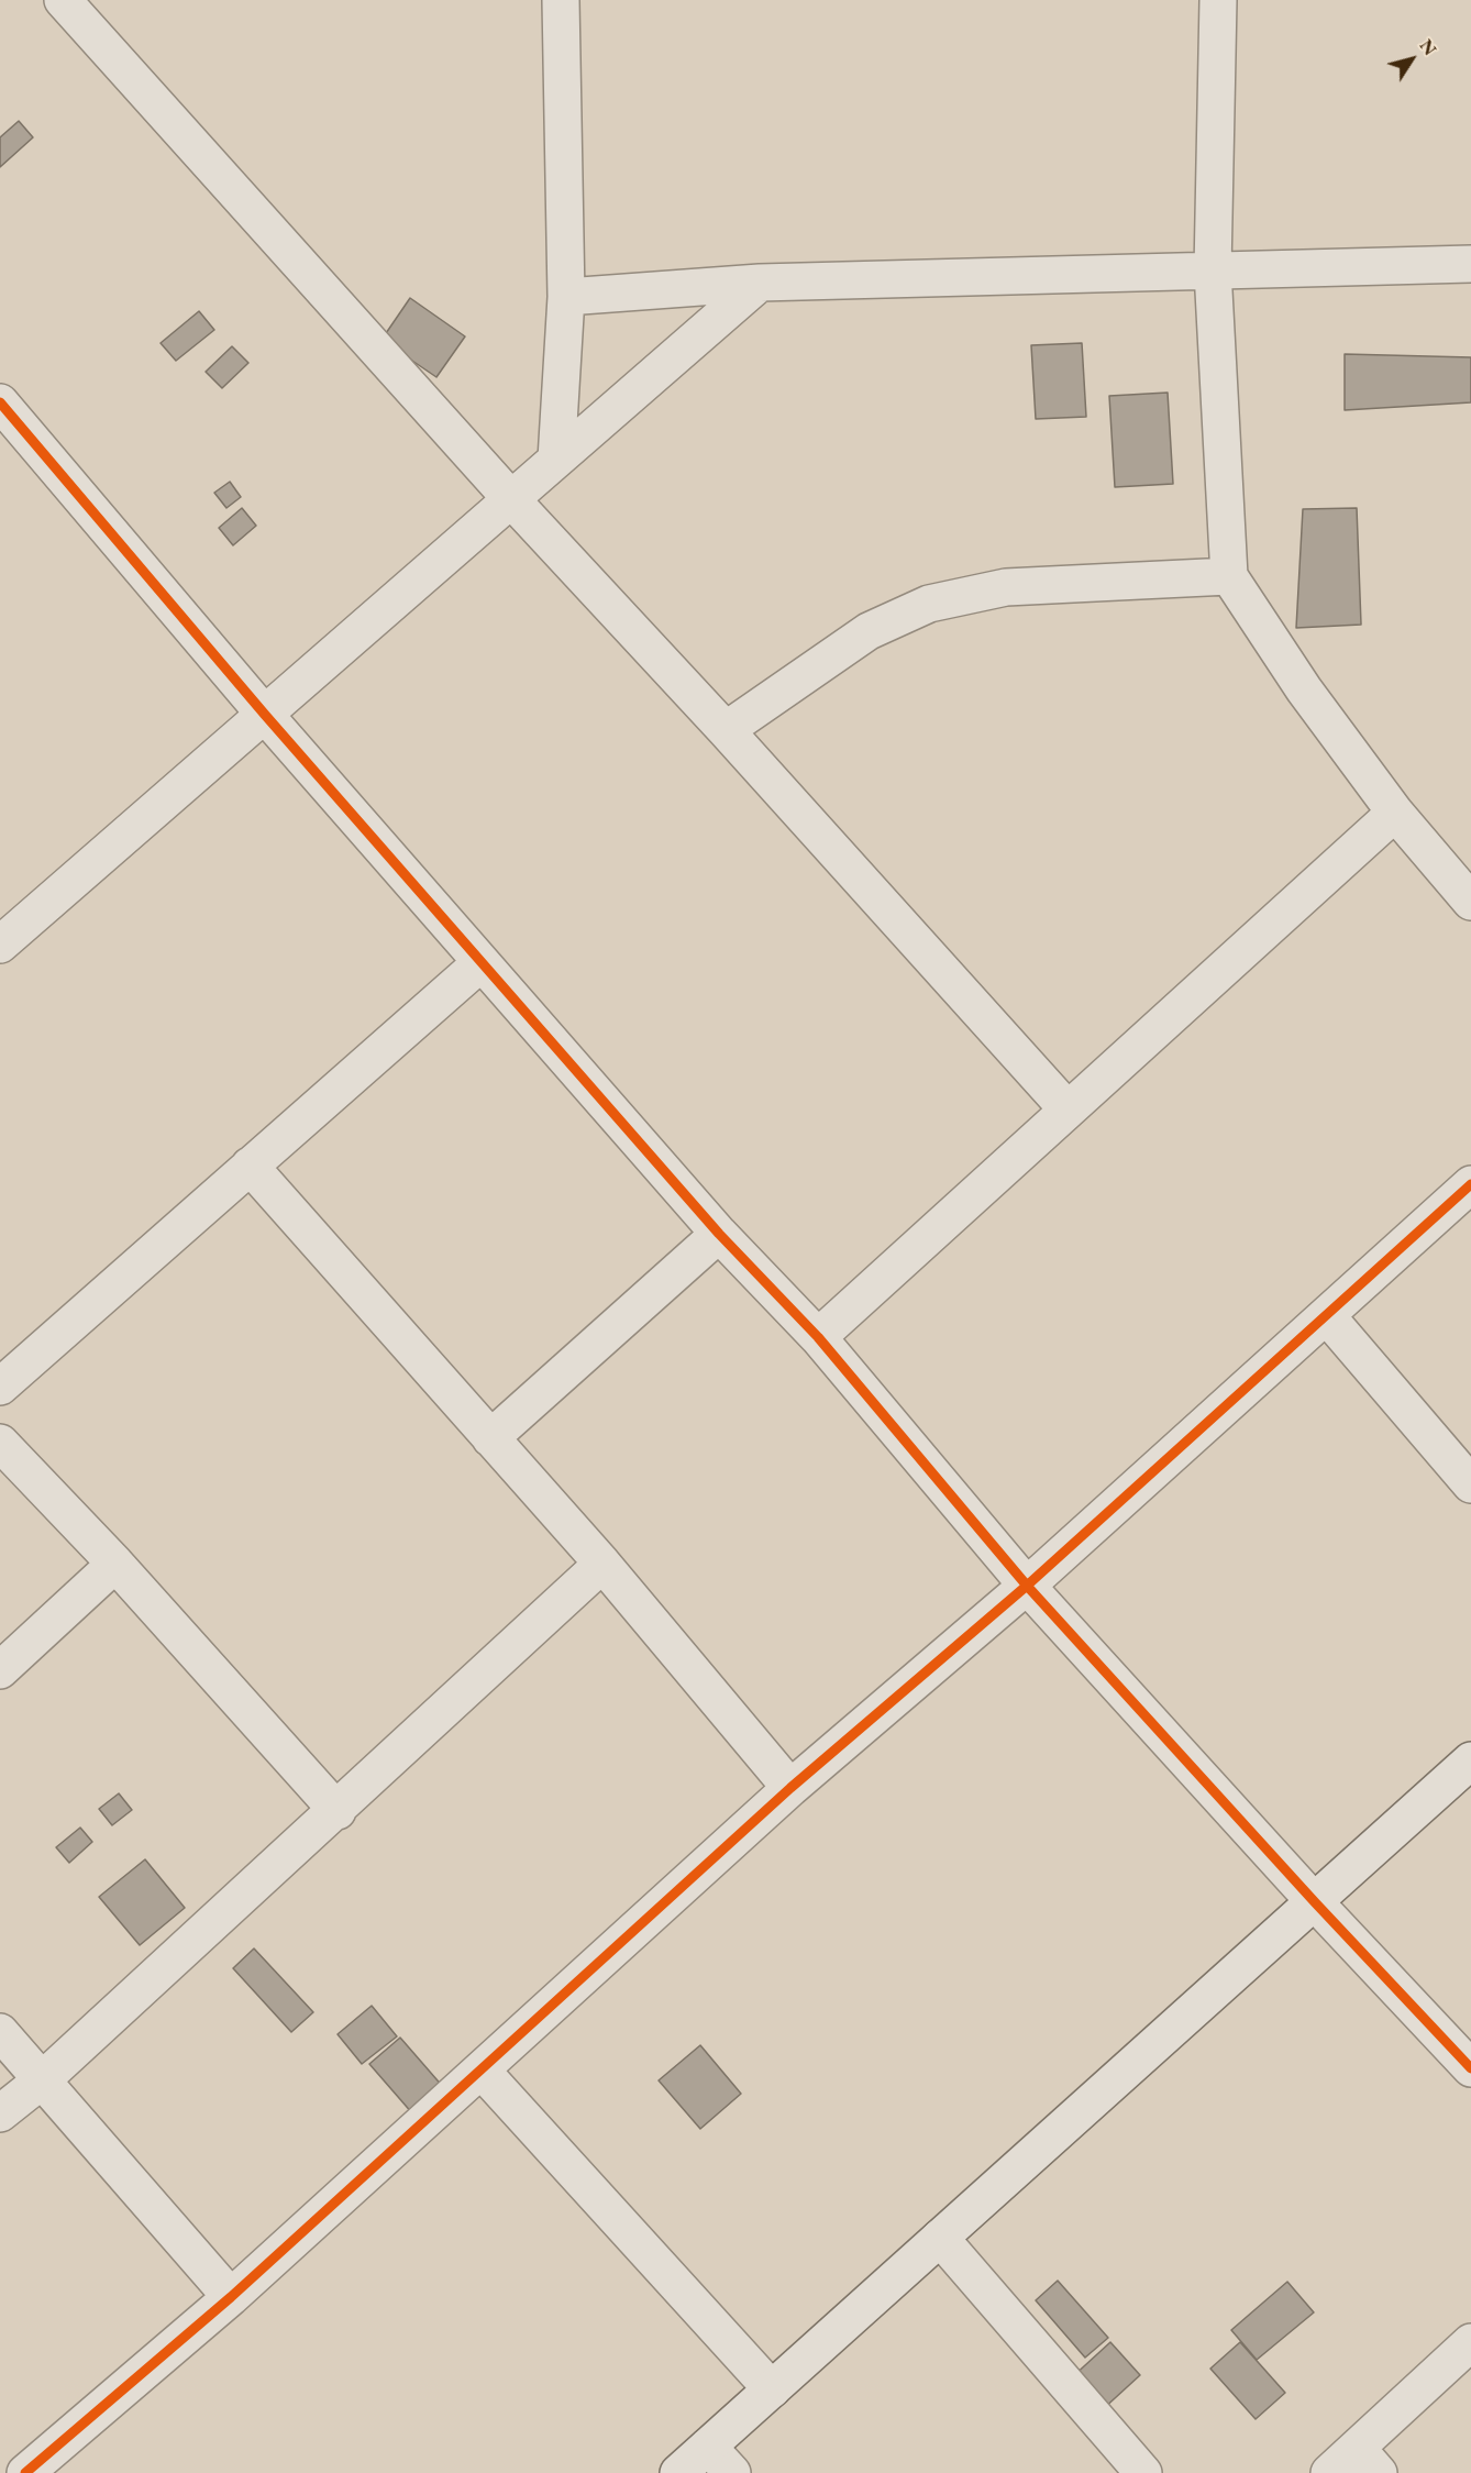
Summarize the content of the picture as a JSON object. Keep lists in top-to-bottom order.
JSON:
{
  "north": "top right"
}
